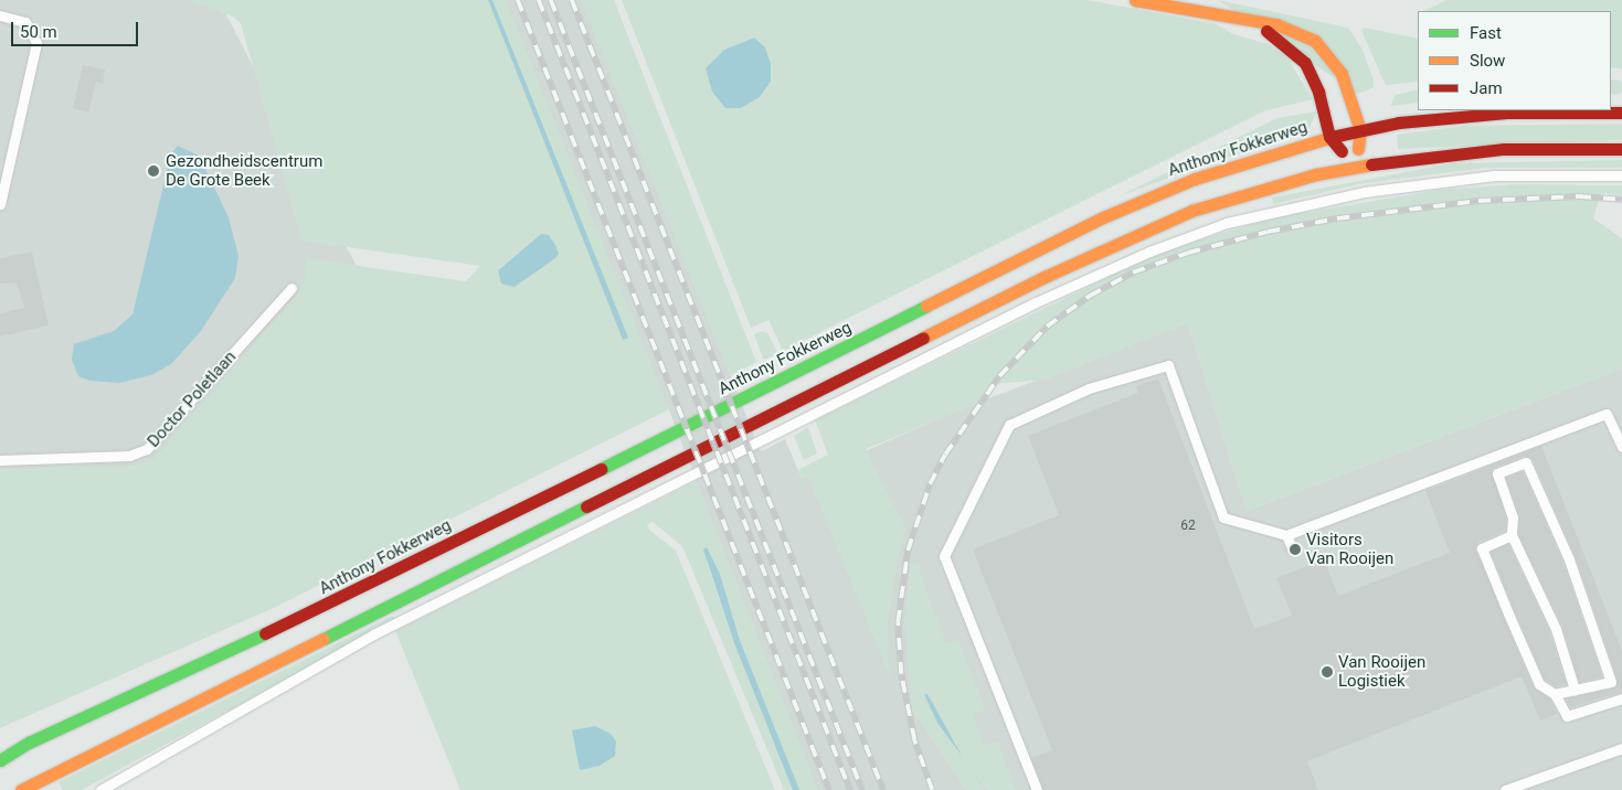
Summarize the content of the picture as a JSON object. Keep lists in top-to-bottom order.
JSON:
{
  "streets": {
    "main road": ["Anthony Fokkerweg"],
    "lane": ["Doctor Poletlaan"]
  },
  "places": ["Gezondheidscentrum De Grote Beek", "Visitors Van Rooijen", "Van Rooijen Logistiek"],
  "house_numbers": ["62"],
  "legend": ["Fast", "Slow", "Jam"],
  "scale_bar": "50 m"
}
